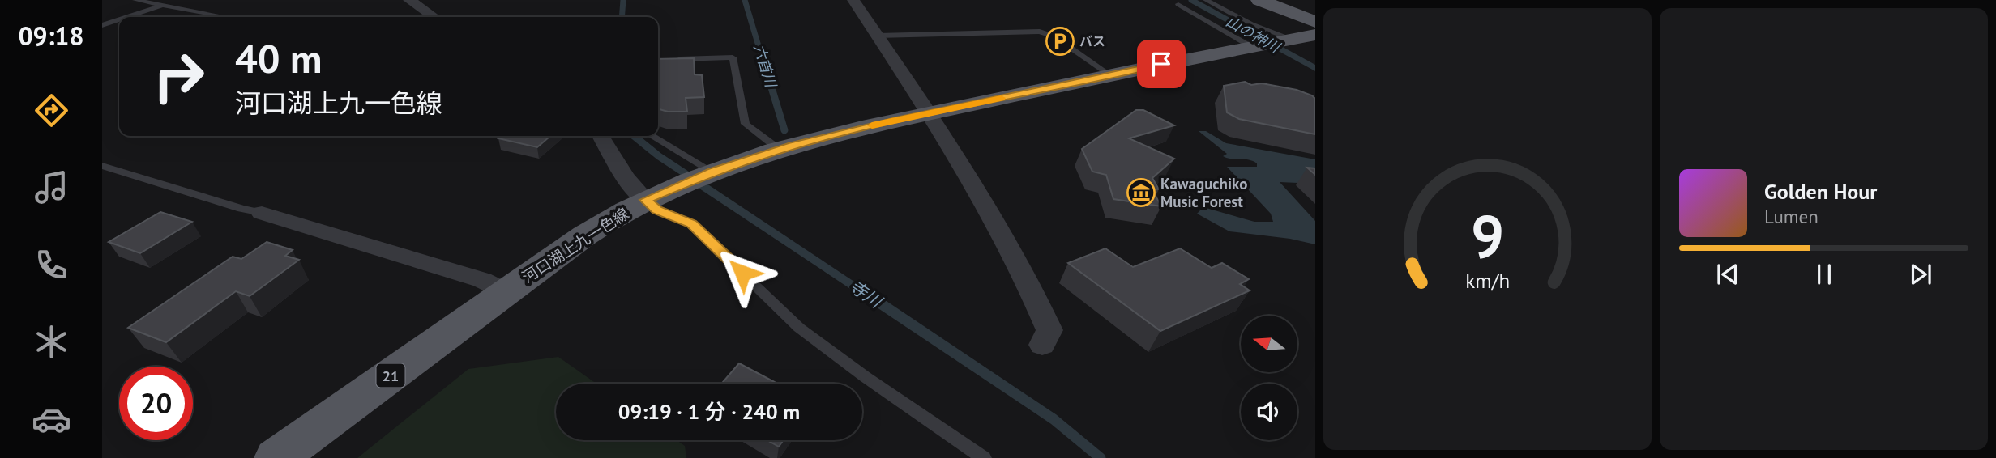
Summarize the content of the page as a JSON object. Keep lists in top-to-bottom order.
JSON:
{
  "streets": {
    "main road": ["河口湖上九一色線", "21"]
  },
  "water": ["山の神川", "六首川", "寺川"],
  "places": {
    "parking": ["バス"],
    "museum": ["Kawaguchiko Music Forest"]
  },
  "north": "left",
  "page": {
    "tabs": "09:18",
    "turn": ["40 m", "河口湖上九一色線"],
    "song": ["Golden Hour", "Lumen"],
    "limit": "20",
    "trip": "09:19 · 1 分 · 240 m",
    "gauge": ["9", "km/h"]
  }
}
